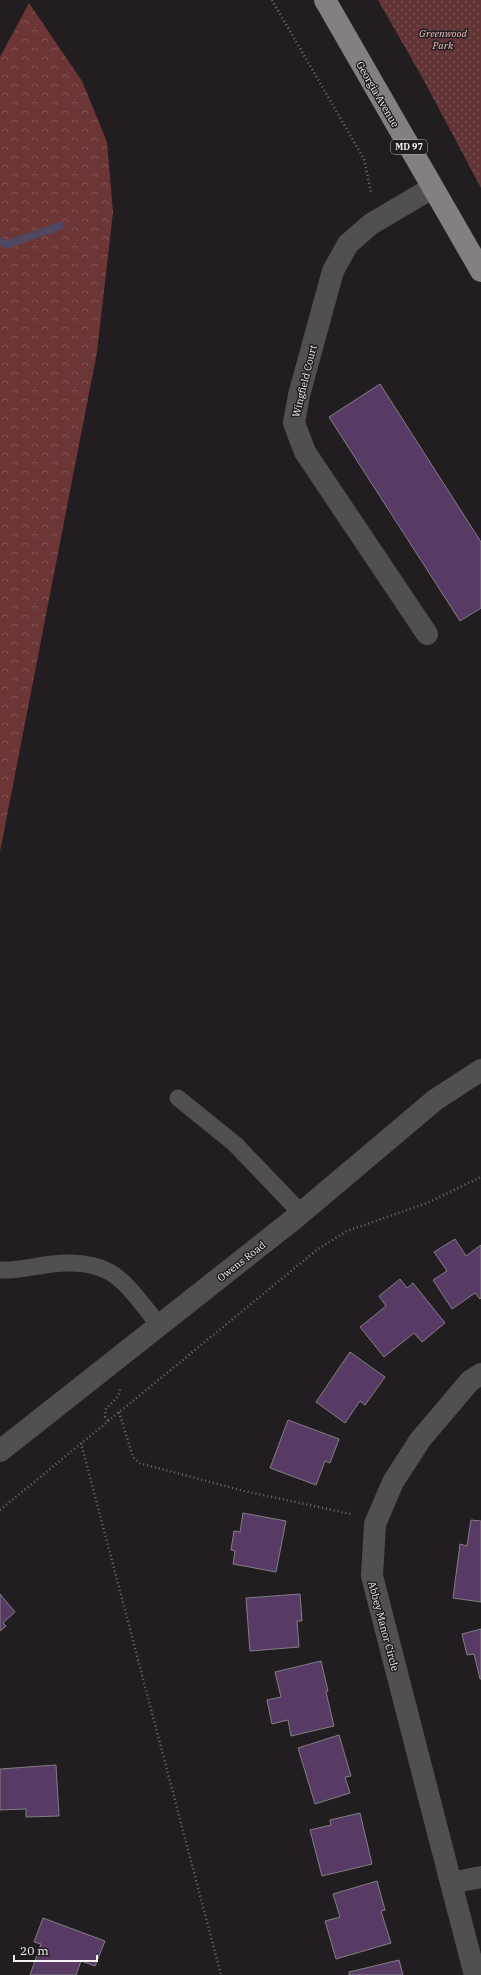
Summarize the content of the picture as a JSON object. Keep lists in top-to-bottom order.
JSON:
{
  "streets": {
    "main road": ["Georgia Avenue", "MD 97"],
    "street": ["Wingfield Court", "Owens Road", "Abbey Manor Circle"]
  },
  "crossings": [
    ["Georgia Avenue", "Wingfield Court"]
  ],
  "parks": ["Greenwood Park"],
  "scale_bar": "20 m"
}
